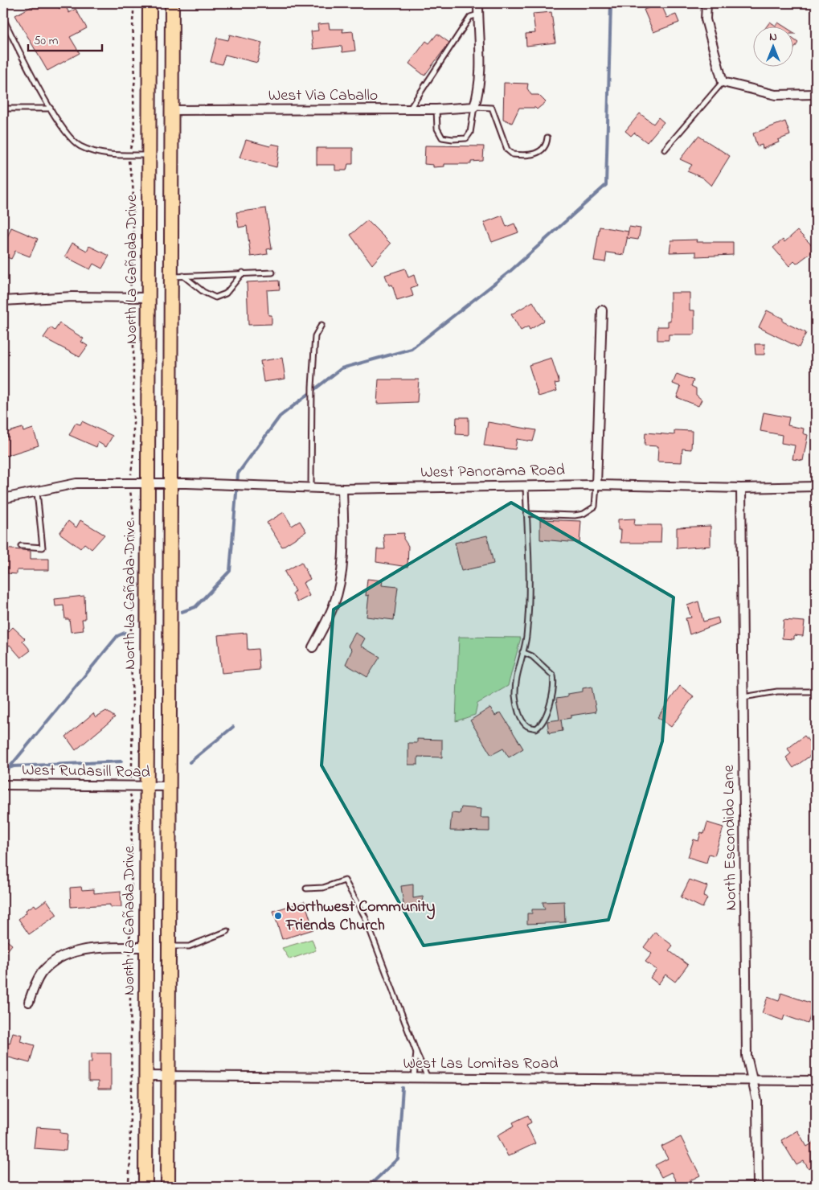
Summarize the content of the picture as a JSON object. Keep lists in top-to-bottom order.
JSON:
{
  "streets": {
    "main road": ["North La Cañada Drive"],
    "street": [
      "West Via Caballo",
      "West Panorama Road",
      "West Rudasill Road",
      "North Escondido Lane",
      "West Las Lomitas Road"
    ]
  },
  "crossings": [
    ["North La Cañada Drive", "West Panorama Road"],
    ["North La Cañada Drive", "West Rudasill Road"],
    ["North La Cañada Drive", "West Las Lomitas Road"],
    ["West Panorama Road", "North Escondido Lane"],
    ["North Escondido Lane", "West Las Lomitas Road"]
  ],
  "places": ["Northwest Community Friends Church"],
  "scale_bar": "50 m",
  "north": "top"
}
